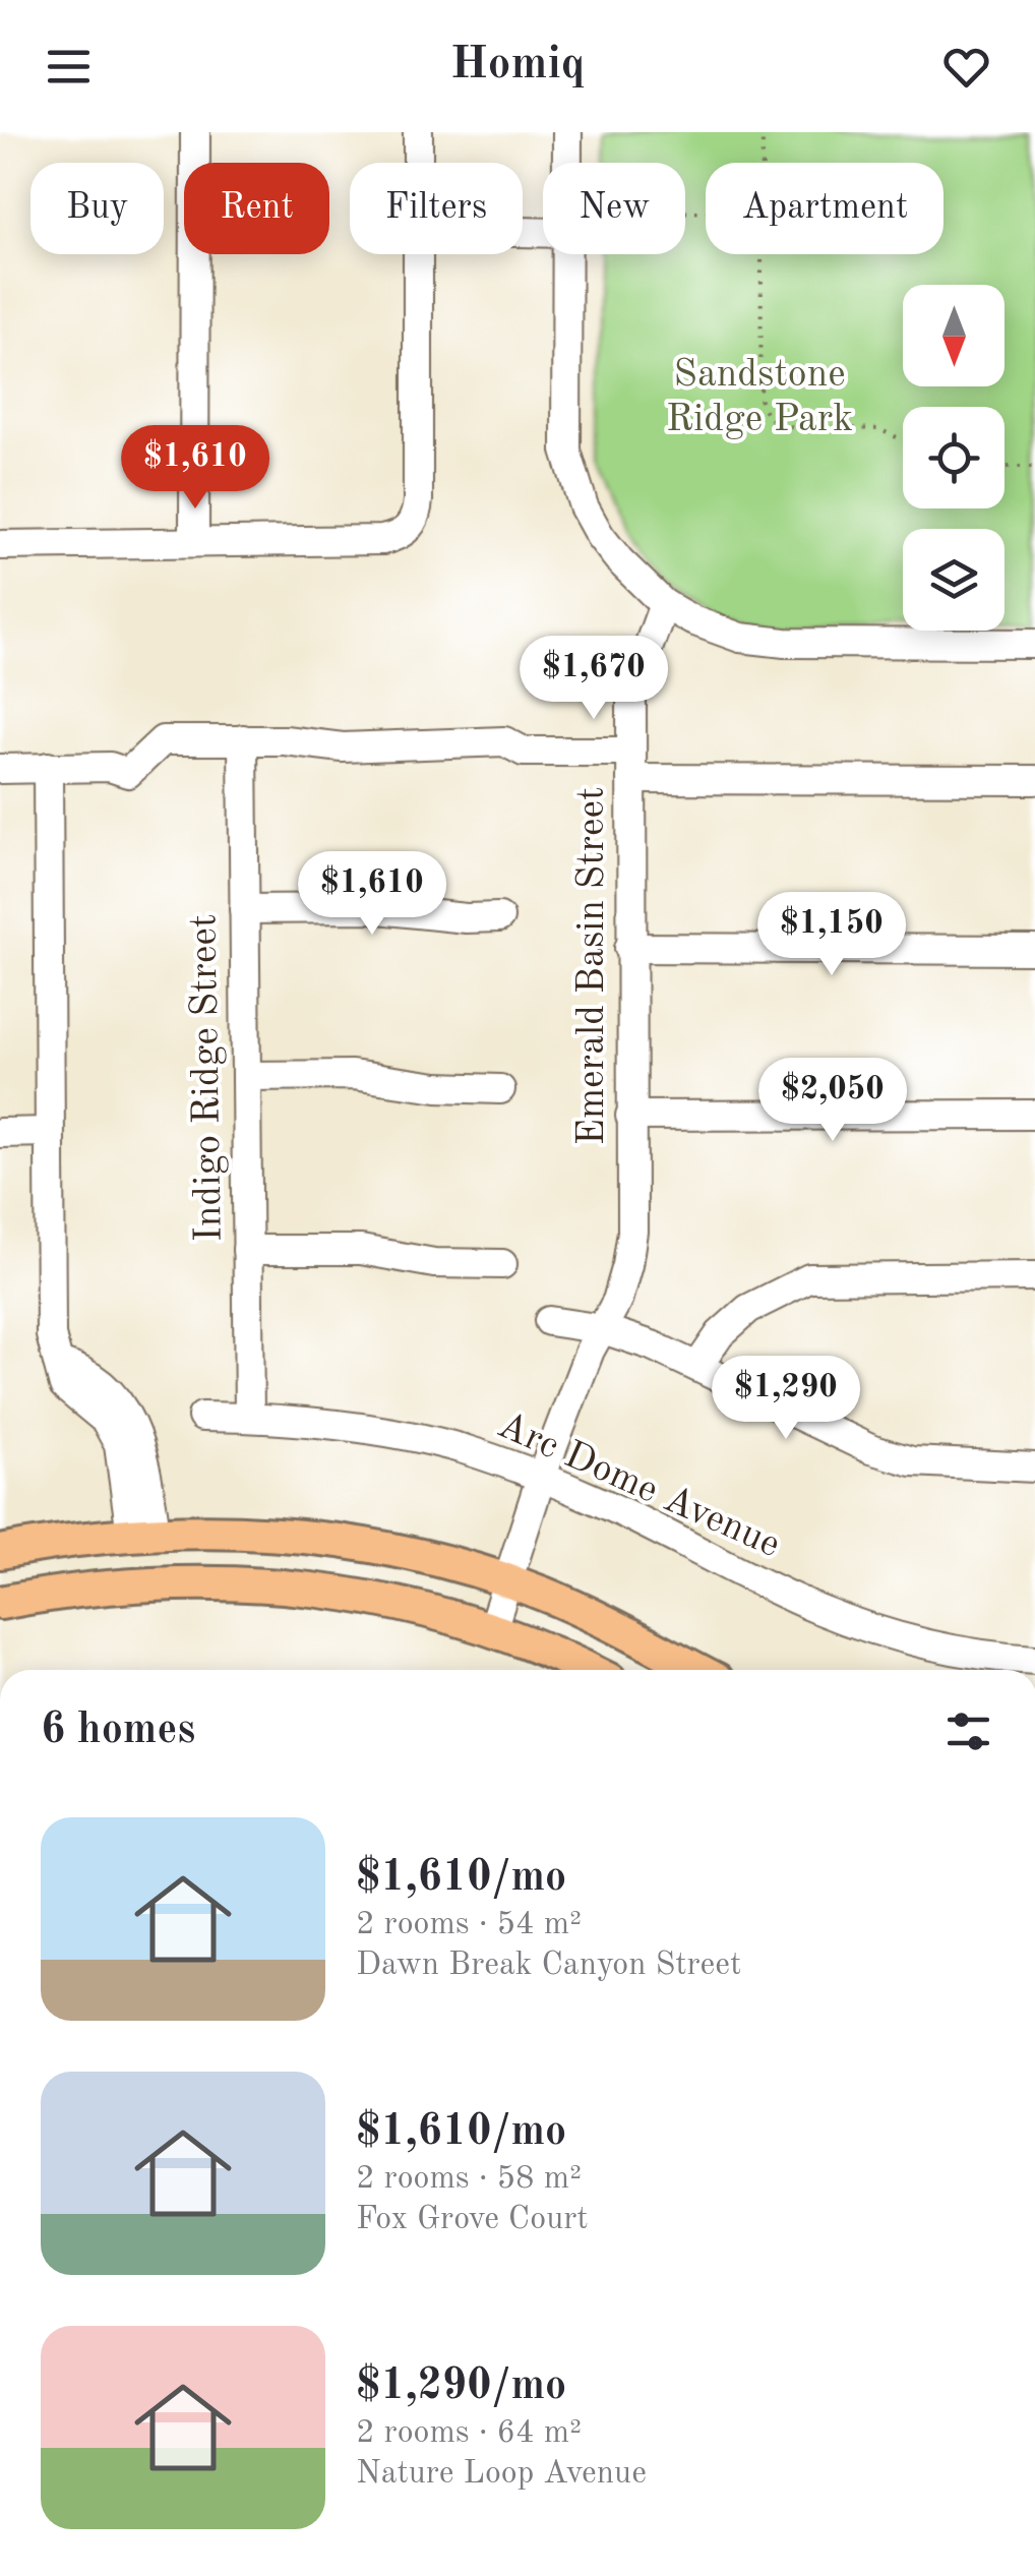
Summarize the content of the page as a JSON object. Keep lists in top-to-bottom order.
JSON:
{
  "streets": {
    "street": ["Emerald Basin Street", "Indigo Ridge Street", "Arc Dome Avenue"]
  },
  "crossings": [
    ["Emerald Basin Street", "Arc Dome Avenue"],
    ["Indigo Ridge Street", "Arc Dome Avenue"]
  ],
  "parks": ["Sandstone Ridge Park"],
  "north": "bottom",
  "page": {
    "header": "Homiq",
    "chip": [
      "Buy",
      "Rent",
      "Filters",
      "New",
      "Apartment"
    ],
    "price": [
      "$1,610",
      "$1,670",
      "$1,610",
      "$1,150",
      "$2,050",
      "$1,290"
    ],
    "heading": "6 homes",
    "list": [
      {
        "name": "$1,610/mo",
        "note": "2 rooms · 54 m² · Dawn Break Canyon Street"
      },
      {
        "name": "$1,610/mo",
        "note": "2 rooms · 58 m² · Fox Grove Court"
      },
      {
        "name": "$1,290/mo",
        "note": "2 rooms · 64 m² · Nature Loop Avenue"
      }
    ]
  }
}
